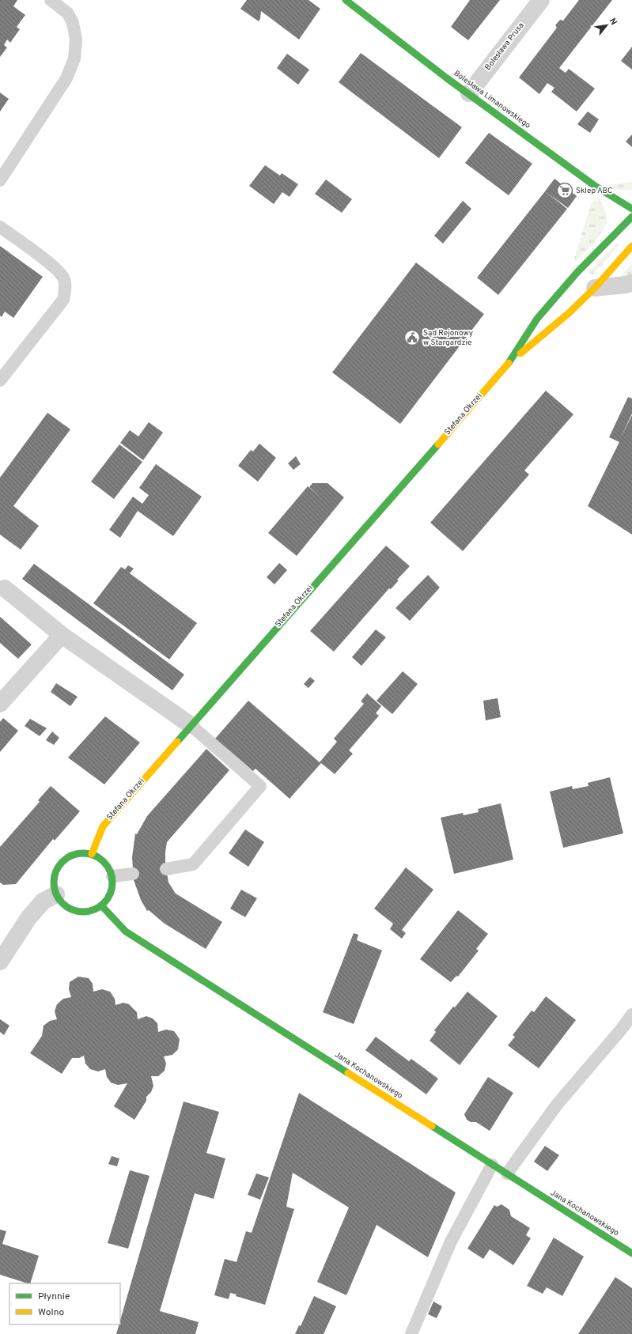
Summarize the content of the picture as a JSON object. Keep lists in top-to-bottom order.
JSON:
{
  "streets": {
    "street": [
      "Bolesława Prusa",
      "Bolesława Limanowskiego",
      "Stefana Okrzei",
      "Jana Kochanowskiego"
    ]
  },
  "crossings": [
    ["Bolesława Prusa", "Bolesława Limanowskiego"],
    ["Stefana Okrzei", "Jana Kochanowskiego"]
  ],
  "places": {
    "supermarket": ["Sklep ABC"],
    "public building": ["Sąd Rejonowy w Stargardzie"]
  },
  "legend": ["Płynnie", "Wolno"],
  "north": "top right"
}
